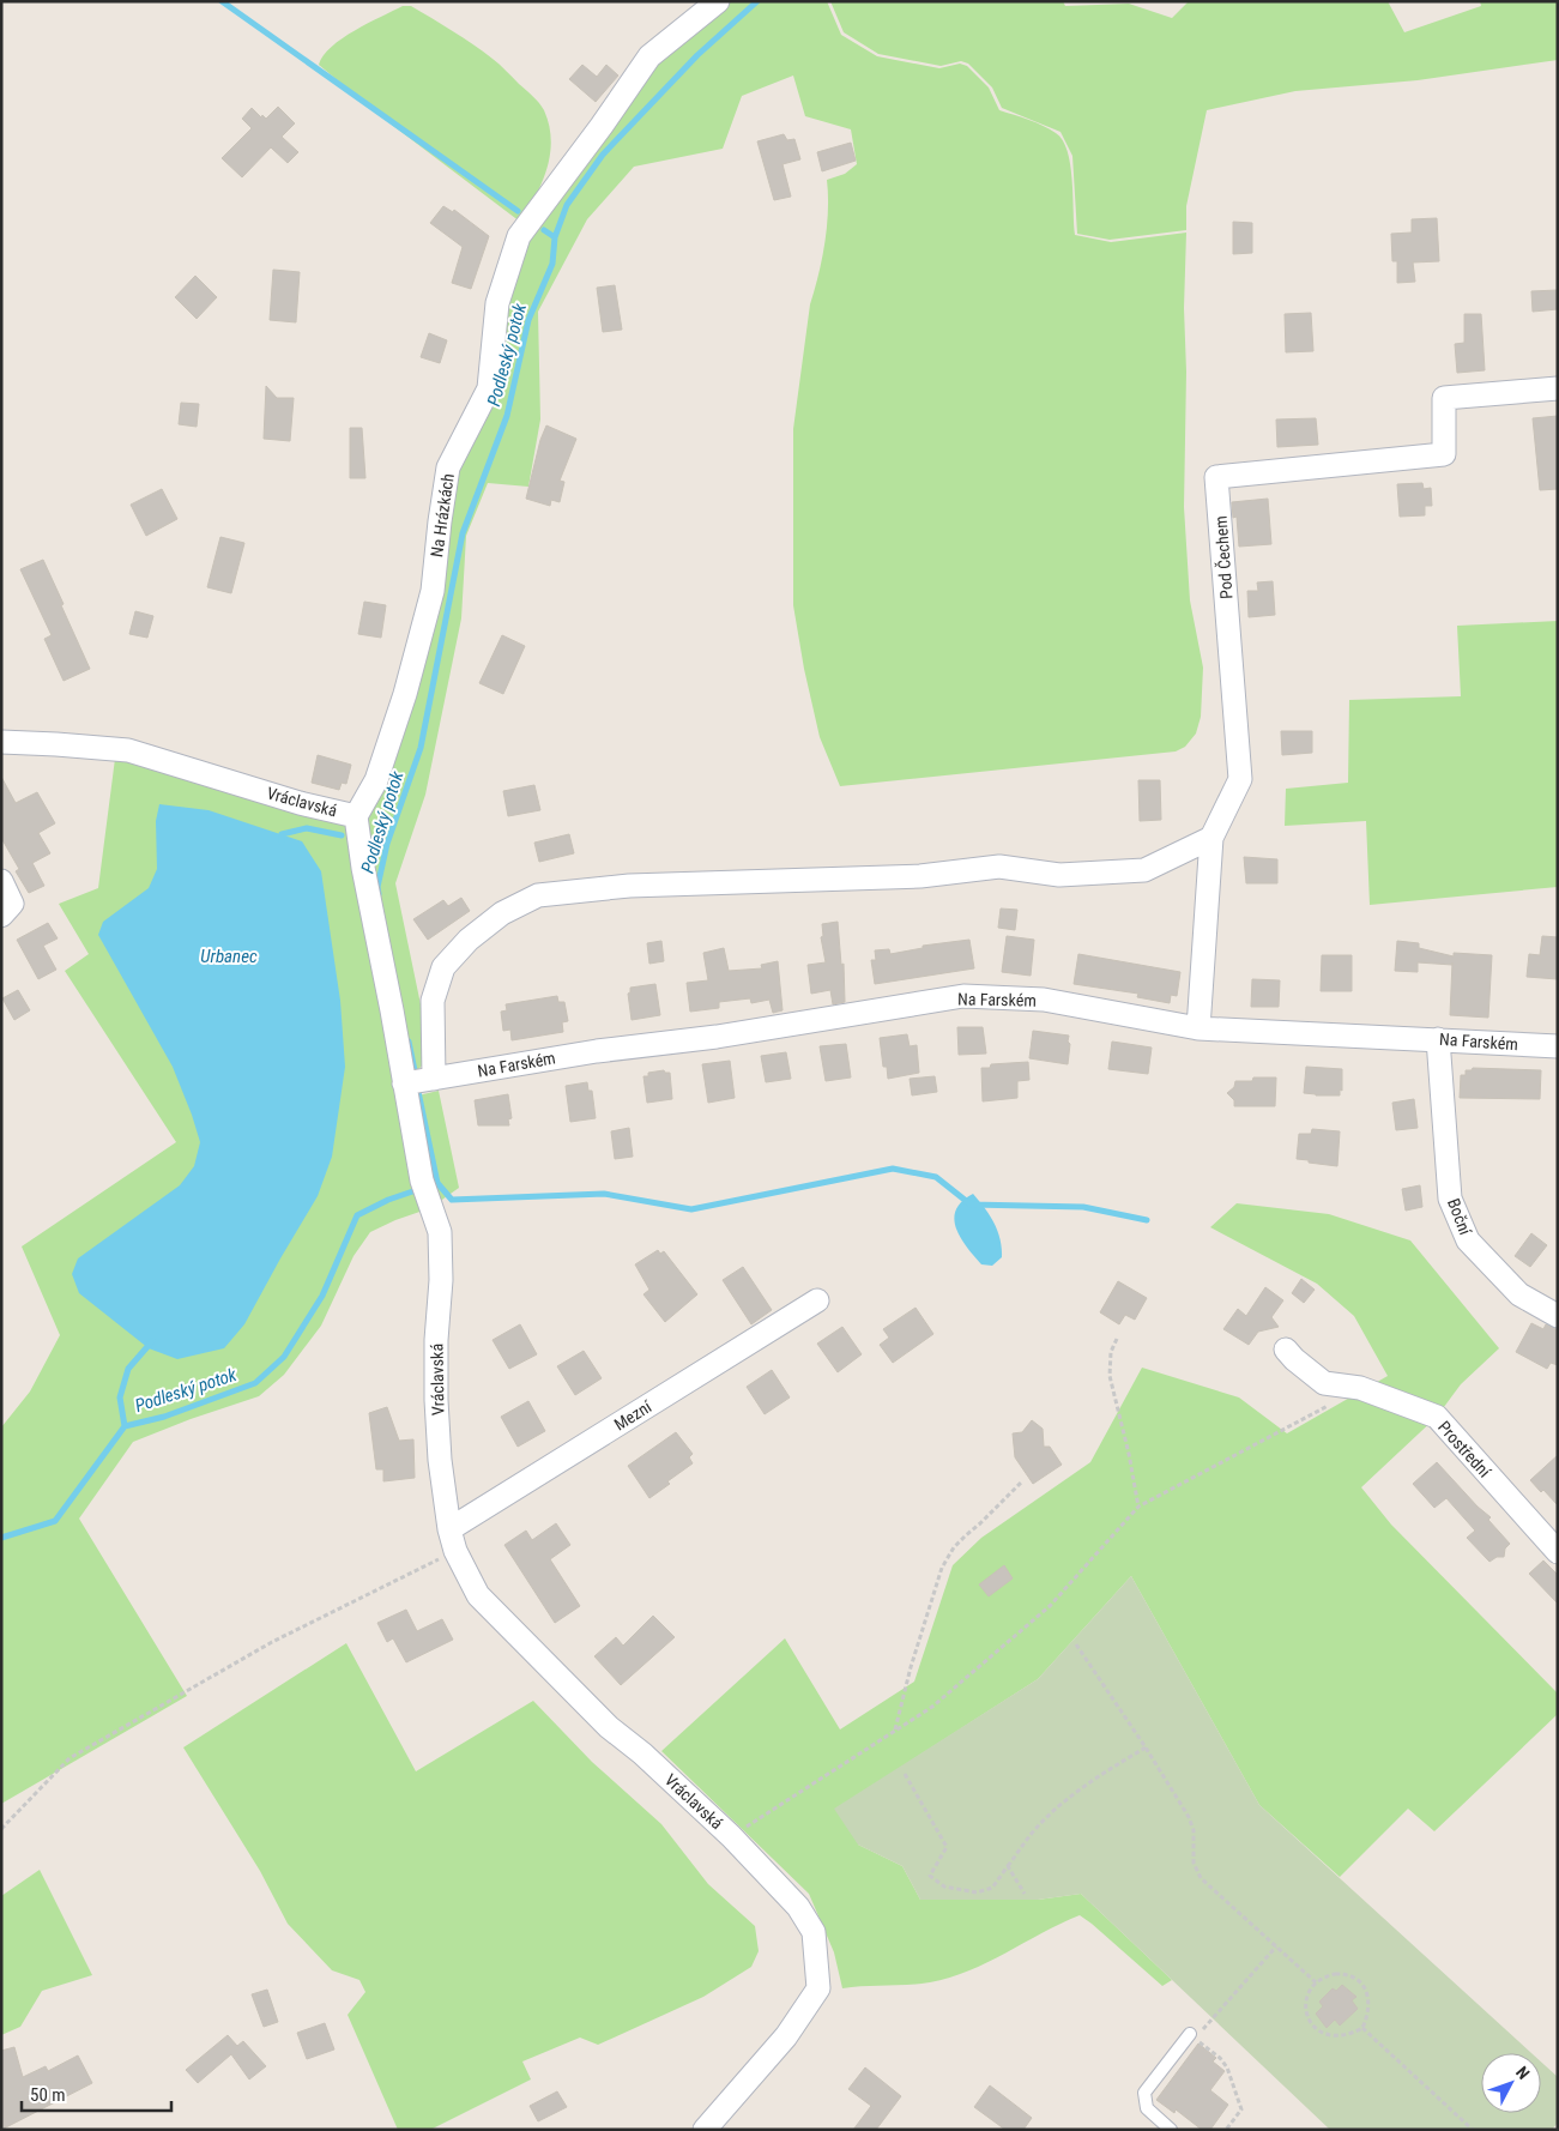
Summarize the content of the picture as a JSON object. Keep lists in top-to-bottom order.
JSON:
{
  "streets": {
    "street": [
      "Na Hrázkách",
      "Pod Čechem",
      "Vráclavská",
      "Na Farském",
      "Boční",
      "Mezní",
      "Prostřední"
    ]
  },
  "crossings": [
    ["Na Hrázkách", "Vráclavská"],
    ["Pod Čechem", "Na Farském"],
    ["Vráclavská", "Na Farském"],
    ["Vráclavská", "Mezní"],
    ["Na Farském", "Boční"]
  ],
  "water": ["Podleský potok", "Urbanec"],
  "scale_bar": "50 m",
  "north": "top right"
}
